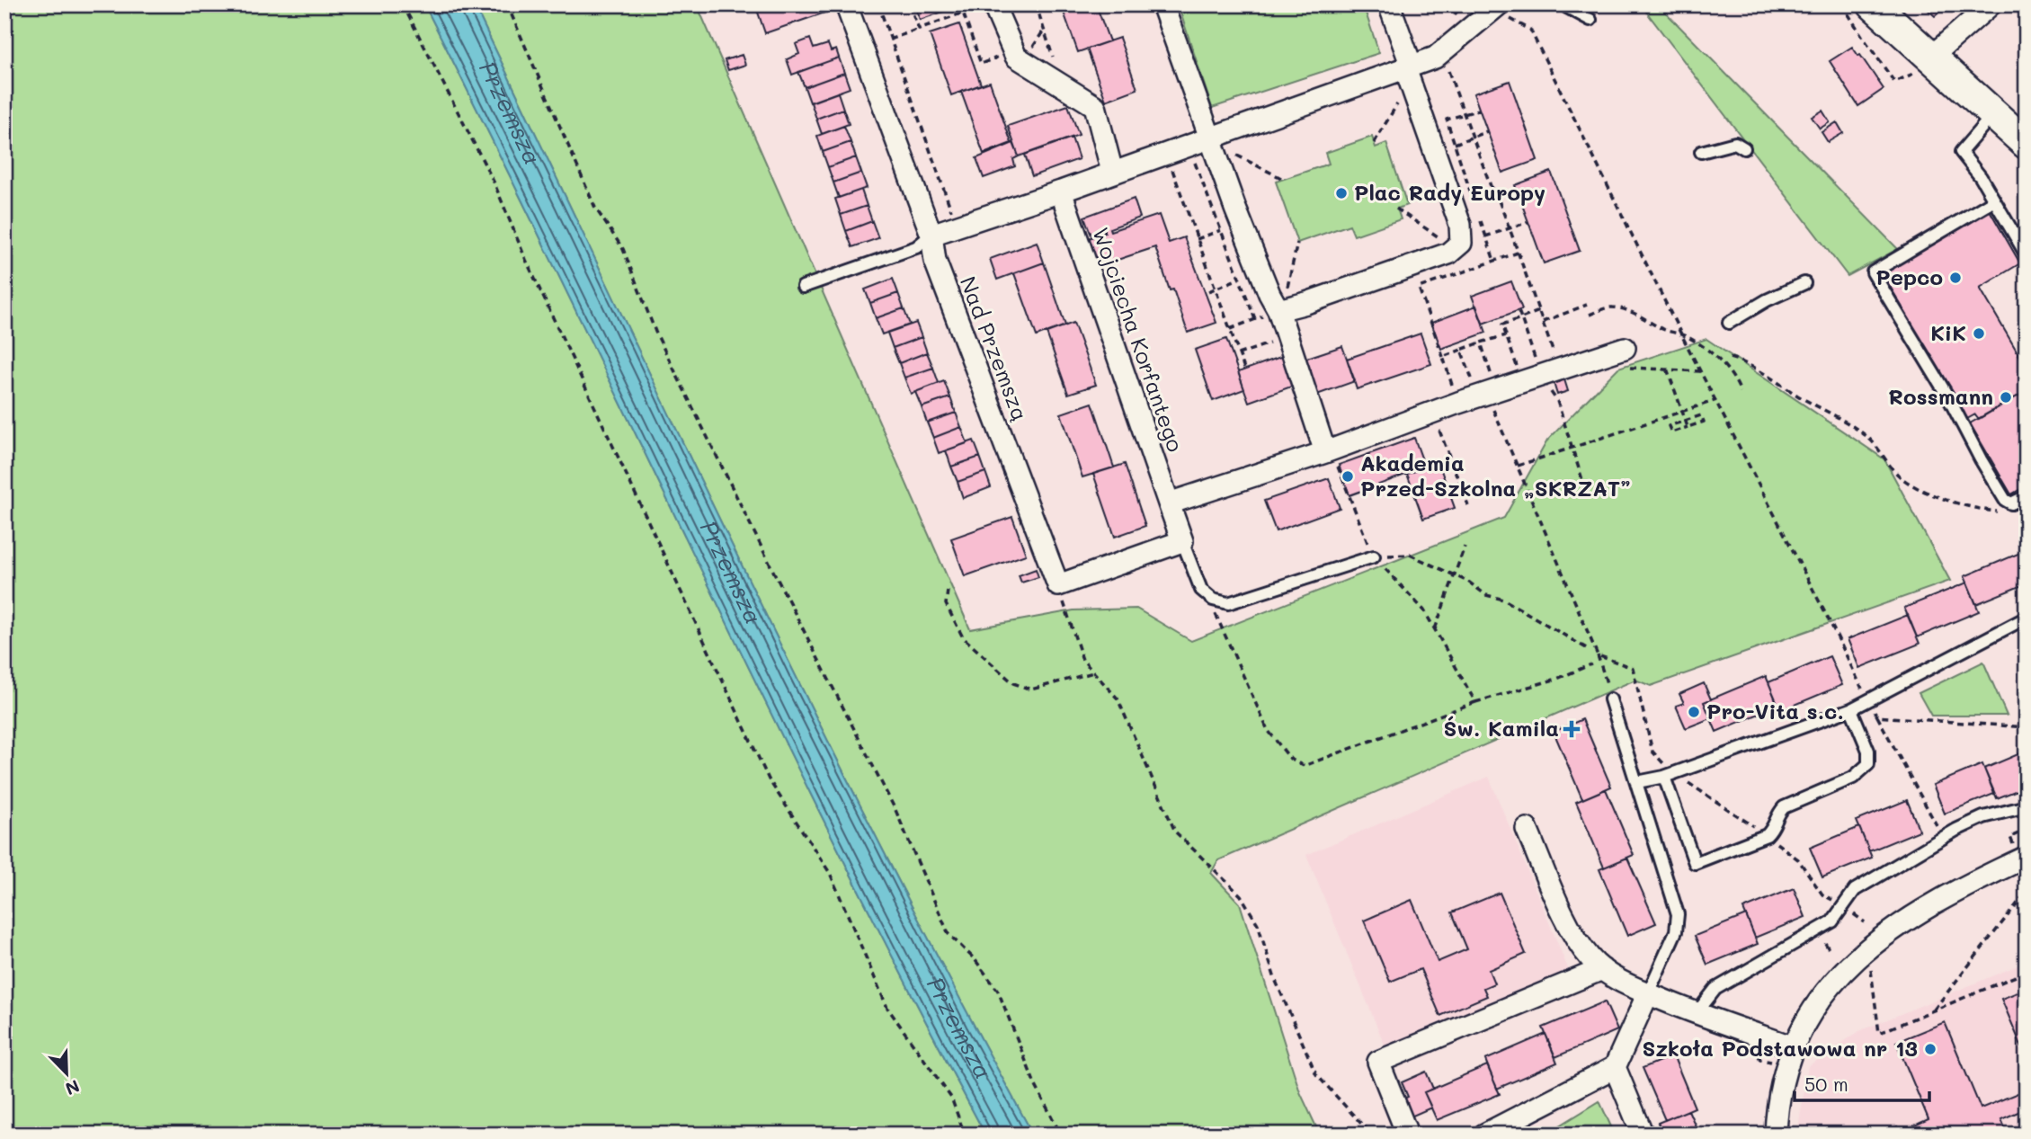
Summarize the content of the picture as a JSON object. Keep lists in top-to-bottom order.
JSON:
{
  "streets": {
    "street": ["Wojciecha Korfantego", "Nad Przemszą"]
  },
  "water": ["Przemsza"],
  "places": {
    "other": [
      "Plac Rady Europy",
      "Pepco",
      "KiK",
      "Rossmann",
      "Akademia Przed-Szkolna „SKRZAT”",
      "Pro-Vita s.c.",
      "Szkoła Podstawowa nr 13"
    ],
    "health": ["Św. Kamila"]
  },
  "scale_bar": "50 m",
  "north": "bottom right"
}
